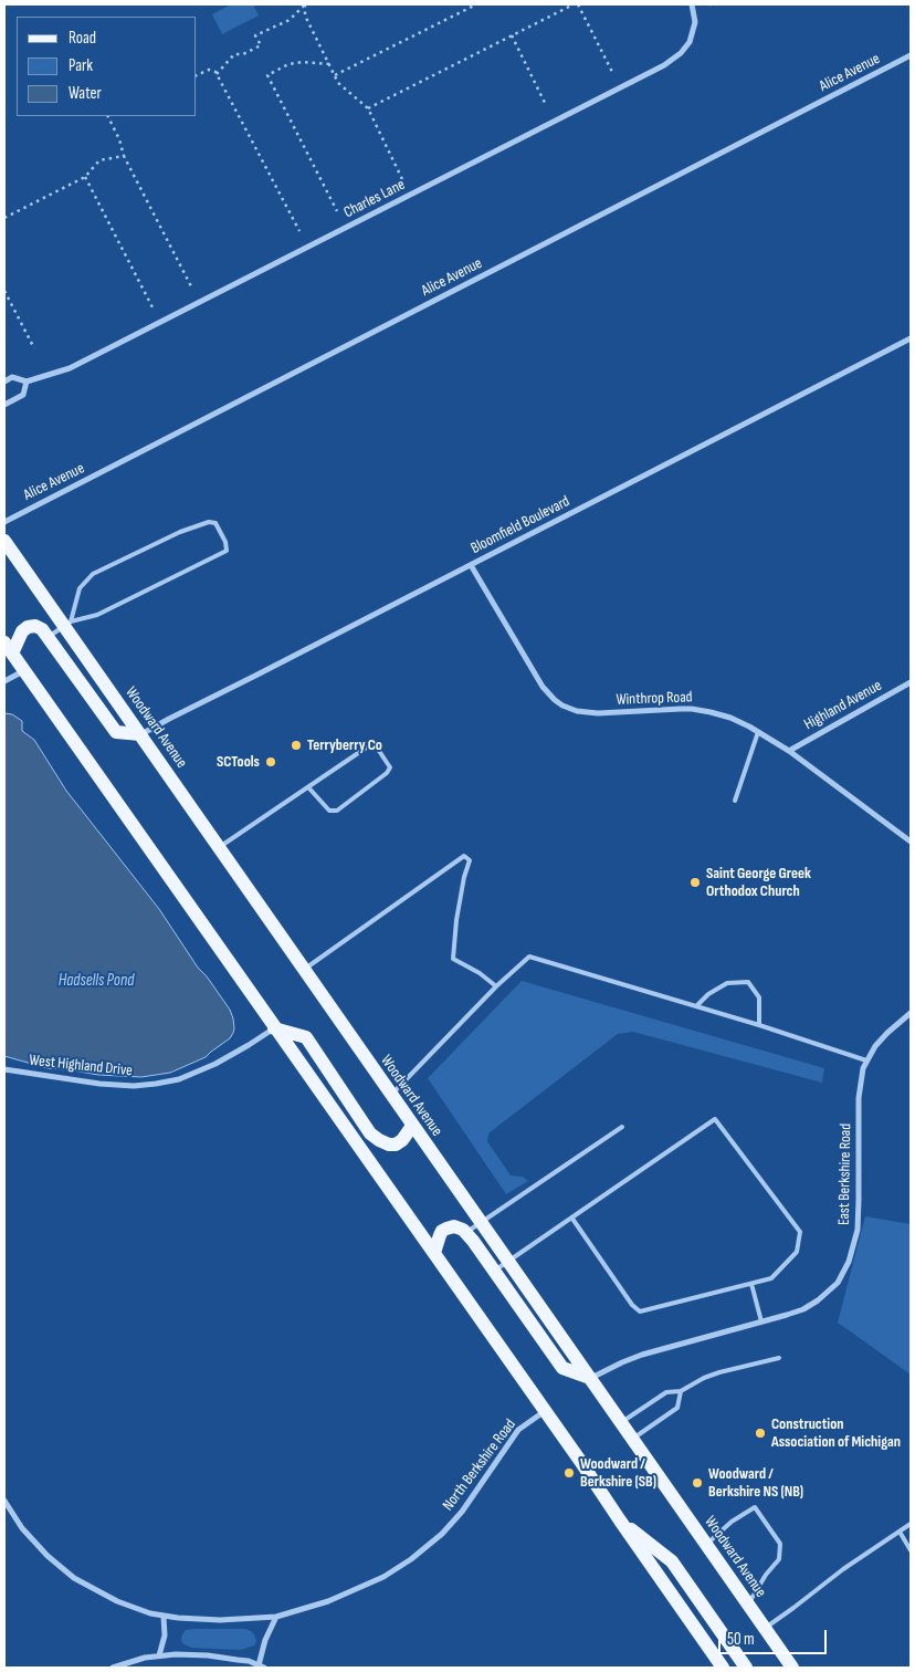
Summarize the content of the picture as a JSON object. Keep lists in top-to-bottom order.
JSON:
{
  "streets": {
    "main road": ["Woodward Avenue"],
    "street": [
      "Alice Avenue",
      "Charles Lane",
      "Bloomfield Boulevard",
      "Winthrop Road",
      "Highland Avenue",
      "West Highland Drive",
      "East Berkshire Road",
      "North Berkshire Road"
    ]
  },
  "crossings": [
    ["Bloomfield Boulevard", "Winthrop Road"],
    ["Bloomfield Boulevard", "Woodward Avenue"],
    ["Winthrop Road", "Highland Avenue"],
    ["Woodward Avenue", "East Berkshire Road"]
  ],
  "water": ["Hadsells Pond"],
  "places": [
    "Terryberry Co",
    "SCTools",
    "Saint George Greek Orthodox Church",
    "Construction Association of Michigan",
    "Woodward / Berkshire (SB)",
    "Woodward / Berkshire NS (NB)"
  ],
  "legend": ["Road", "Park", "Water"],
  "scale_bar": "50 m"
}
